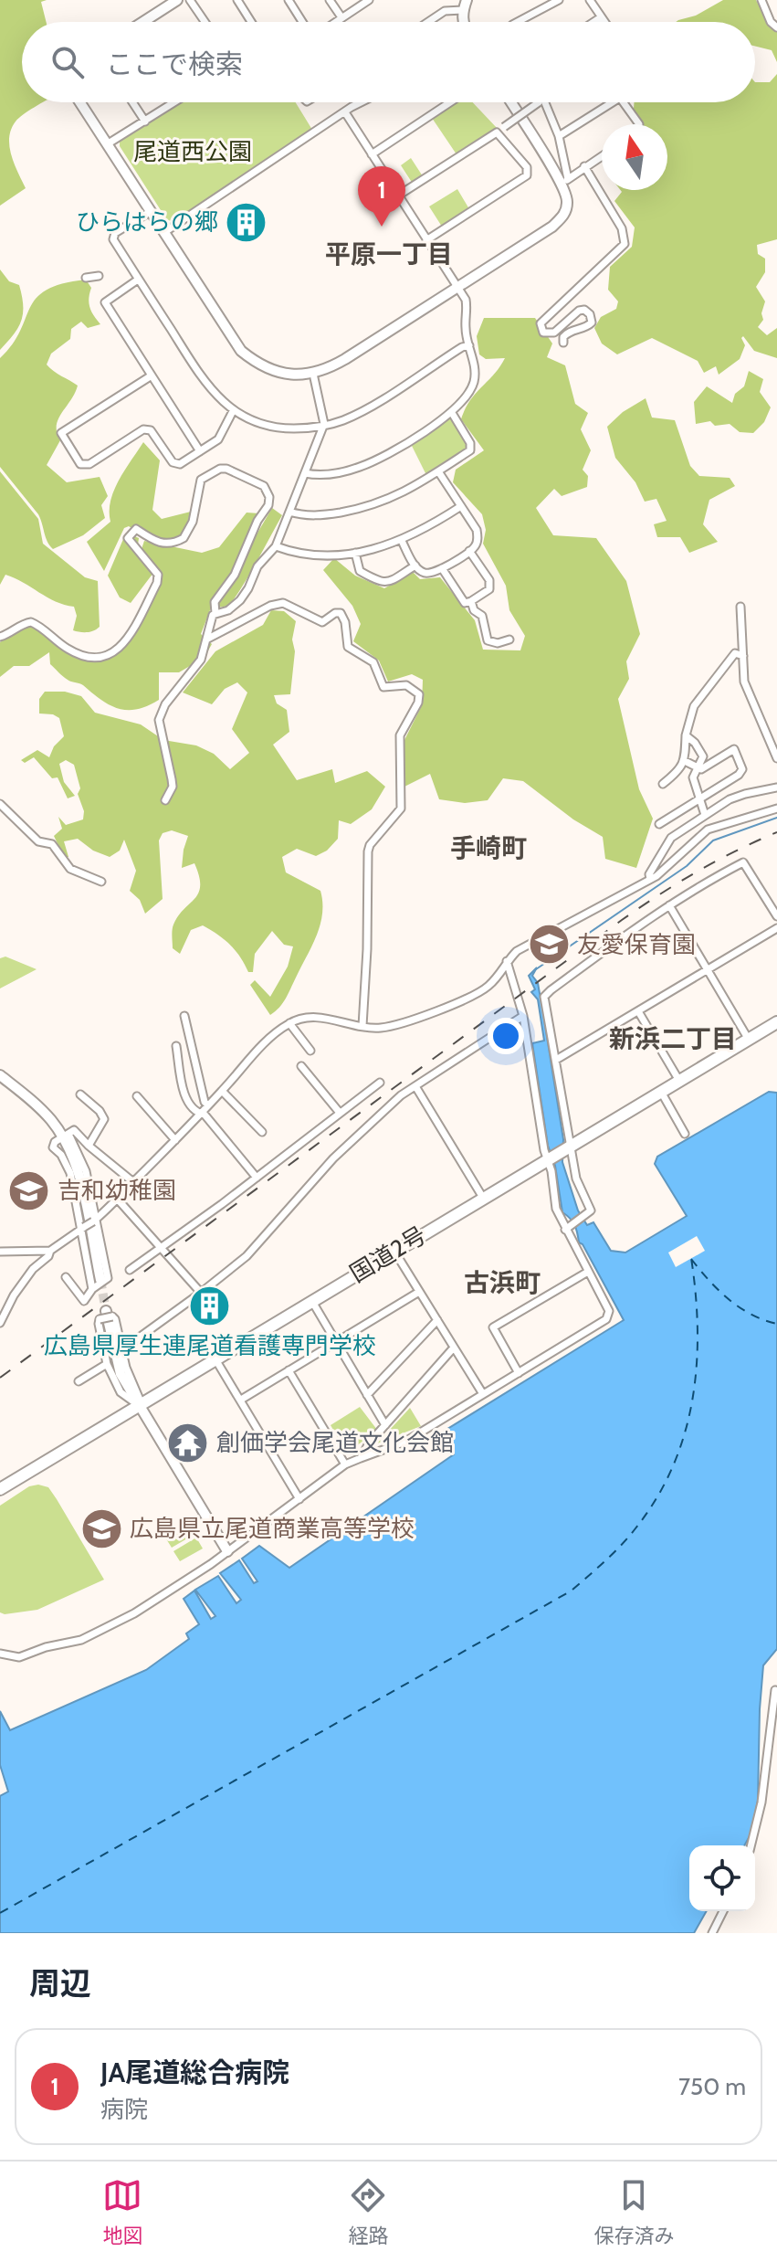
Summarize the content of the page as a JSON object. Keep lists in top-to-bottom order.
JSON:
{
  "streets": {
    "highway": ["国道2号"]
  },
  "districts": [
    "平原一丁目",
    "手崎町",
    "新浜二丁目",
    "古浜町"
  ],
  "parks": ["尾道西公園"],
  "places": {
    "building": ["ひらはらの郷", "広島県厚生連尾道看護専門学校"],
    "school or university": ["友愛保育園", "吉和幼稚園", "広島県立尾道商業高等学校"],
    "temple": ["創価学会尾道文化会館"]
  },
  "north": "top",
  "page": {
    "search": "ここで検索",
    "pins": "1",
    "heading": "周辺",
    "list": [
      {
        "mark": "1",
        "name": "JA尾道総合病院",
        "note": "病院",
        "value": "750 m"
      }
    ],
    "nav": ["地図", "経路", "保存済み"]
  }
}
